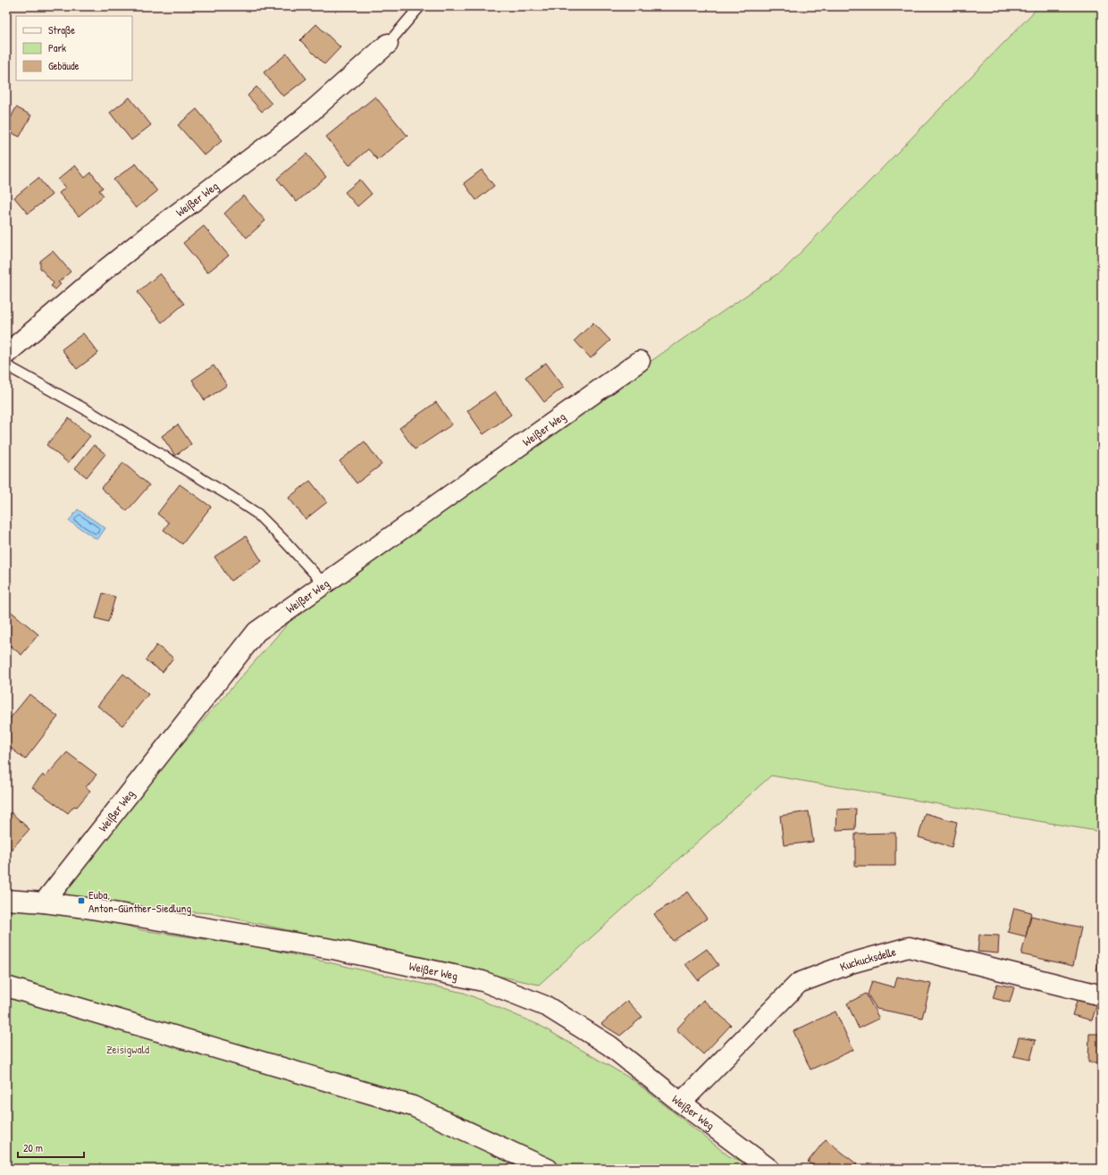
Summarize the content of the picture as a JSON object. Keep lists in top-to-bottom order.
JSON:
{
  "streets": {
    "street": ["Weißer Weg", "Kuckucksdelle"]
  },
  "crossings": [
    ["Weißer Weg", "Kuckucksdelle"]
  ],
  "parks": ["Zeisigwald"],
  "places": {
    "transit": ["Euba, Anton-Günther-Siedlung"]
  },
  "legend": ["Straße", "Park", "Gebäude"],
  "scale_bar": "20 m"
}
